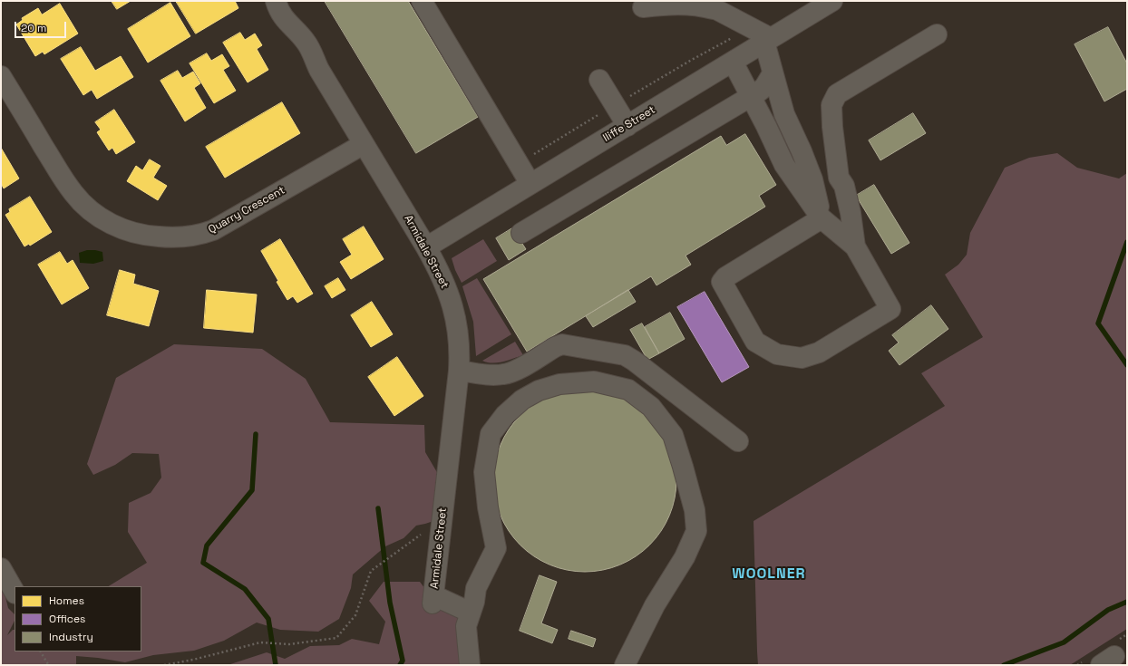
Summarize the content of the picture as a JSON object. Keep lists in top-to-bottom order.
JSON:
{
  "streets": {
    "street": ["Iliffe Street", "Quarry Crescent", "Armidale Street"]
  },
  "crossings": [
    ["Iliffe Street", "Armidale Street"],
    ["Quarry Crescent", "Armidale Street"]
  ],
  "districts": ["WOOLNER"],
  "legend": ["Homes", "Offices", "Industry"],
  "scale_bar": "20 m"
}
